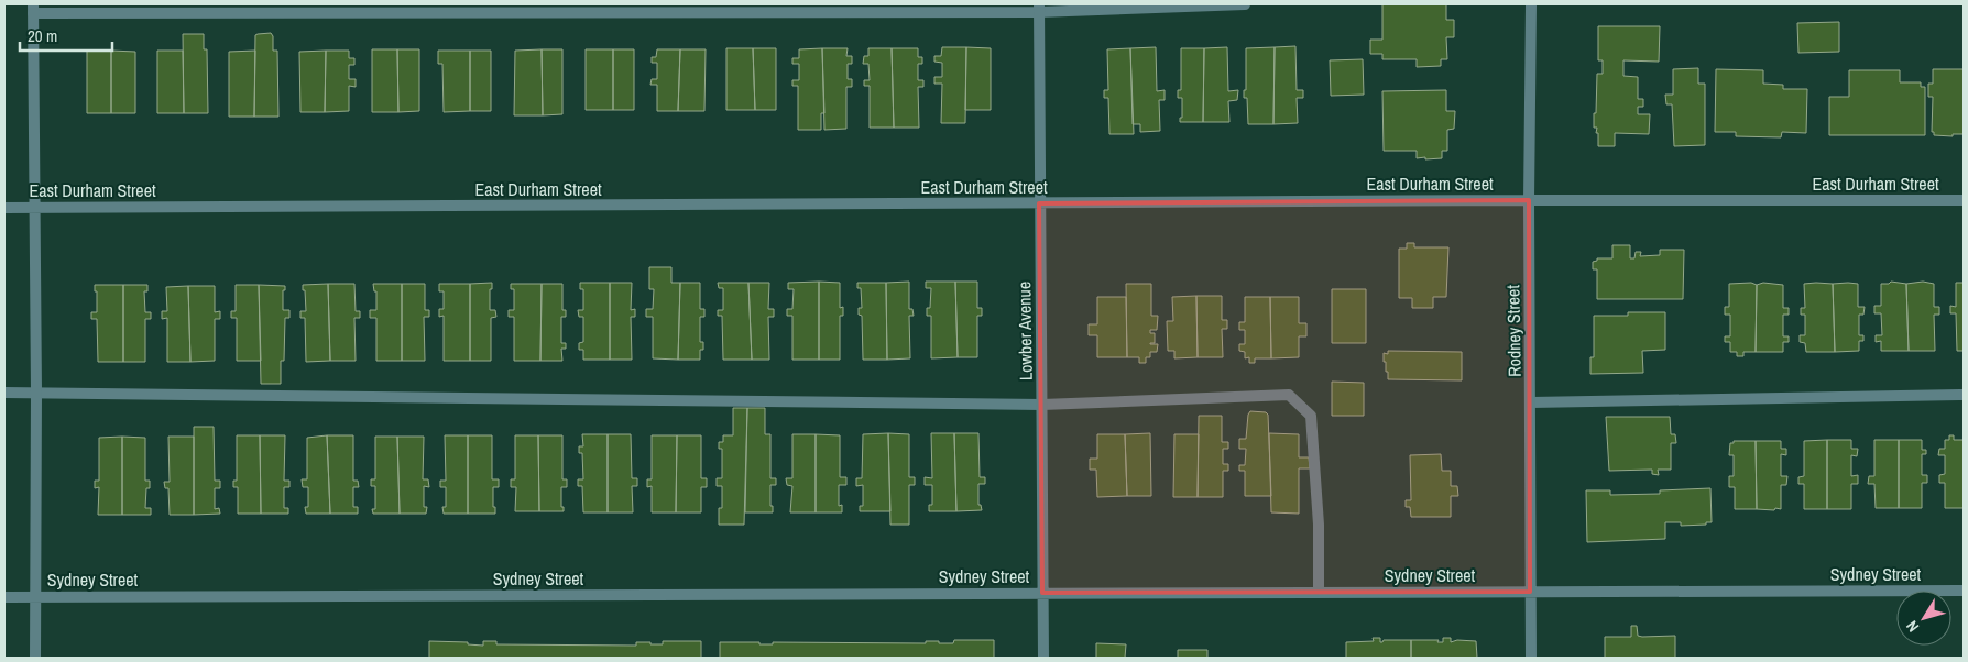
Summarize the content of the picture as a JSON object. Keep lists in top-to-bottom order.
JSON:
{
  "streets": {
    "street": [
      "East Durham Street",
      "Lowber Avenue",
      "Rodney Street",
      "Sydney Street"
    ]
  },
  "crossings": [
    ["East Durham Street", "Lowber Avenue"],
    ["East Durham Street", "Rodney Street"],
    ["Lowber Avenue", "Sydney Street"],
    ["Rodney Street", "Sydney Street"]
  ],
  "scale_bar": "20 m",
  "north": "bottom left"
}
